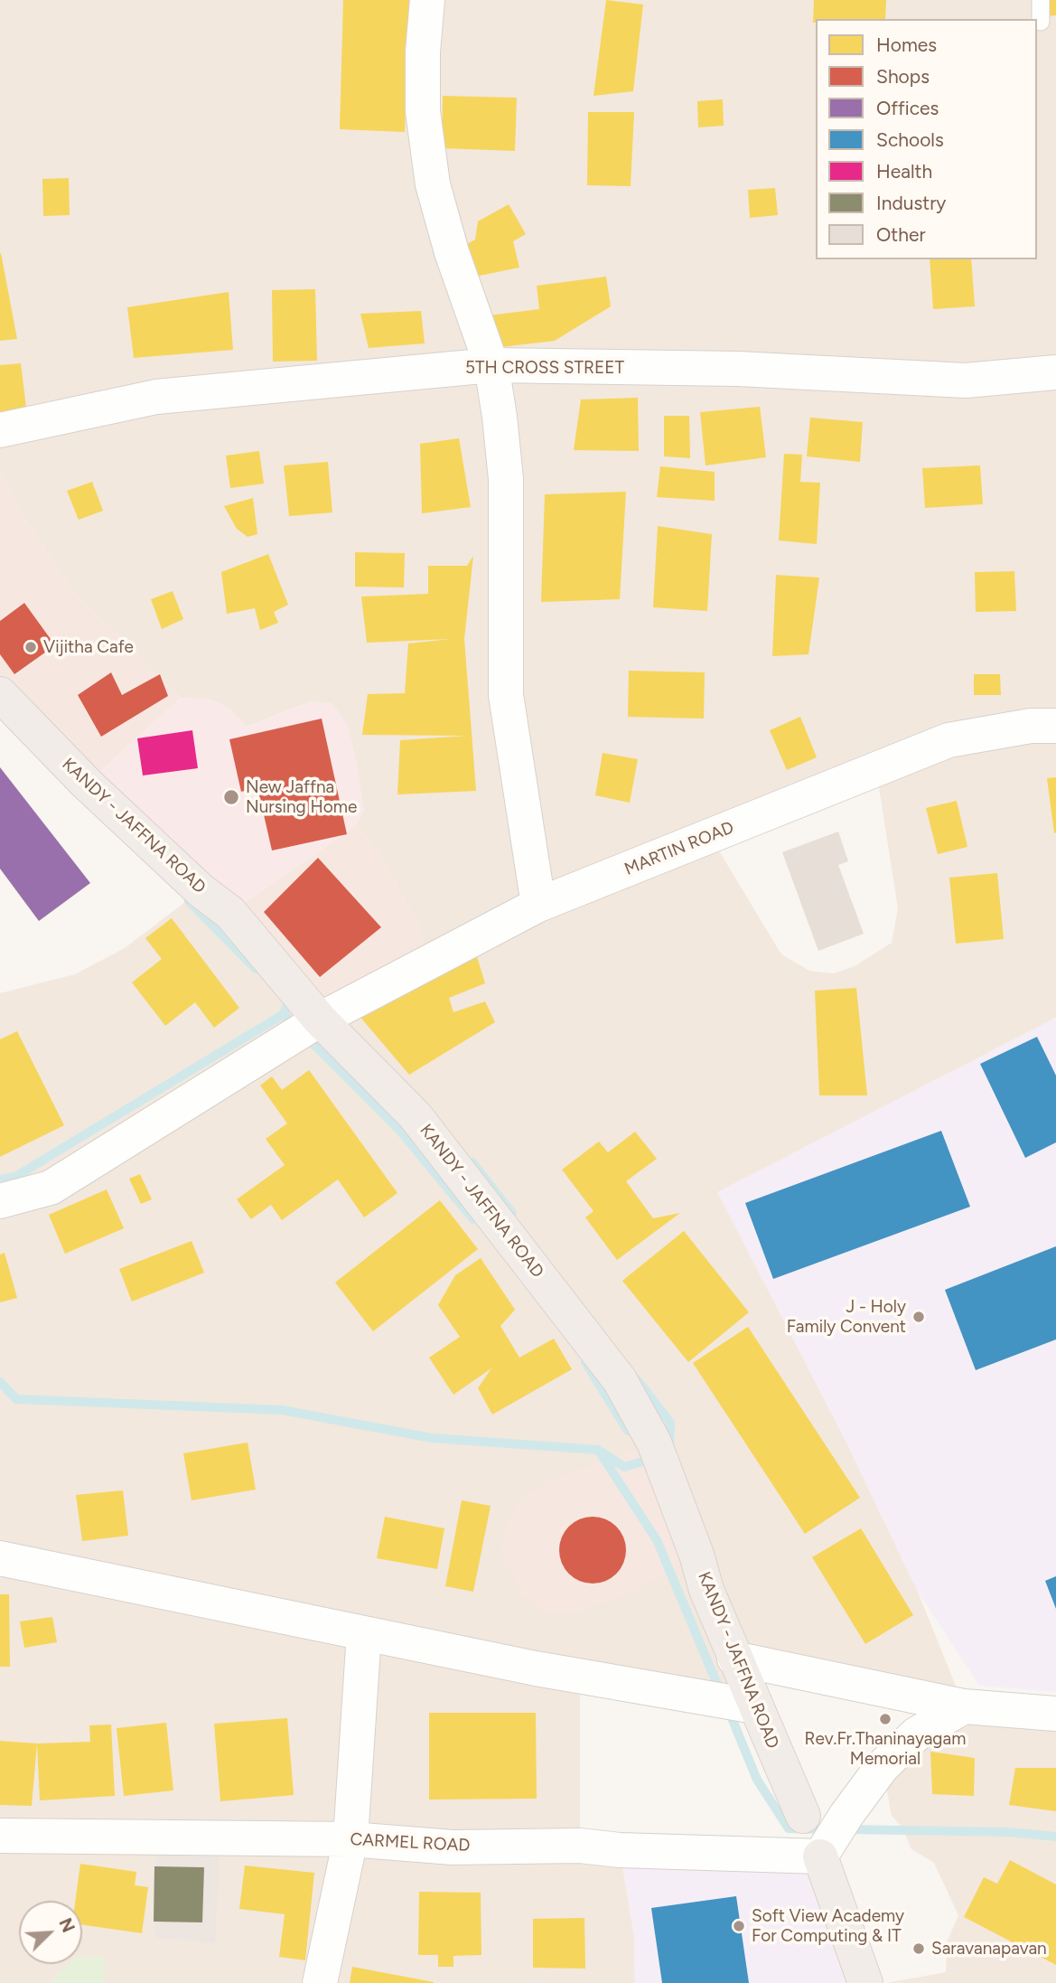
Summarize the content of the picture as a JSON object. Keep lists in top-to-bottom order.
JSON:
{
  "streets": {
    "highway": ["KANDY - JAFFNA ROAD"],
    "street": ["5TH CROSS STREET", "MARTIN ROAD", "CARMEL ROAD"]
  },
  "crossings": [
    ["KANDY - JAFFNA ROAD", "MARTIN ROAD"]
  ],
  "places": [
    "Vijitha Cafe",
    "New Jaffna Nursing Home",
    "J - Holy Family Convent",
    "Rev.Fr.Thaninayagam Memorial",
    "Soft View Academy For Computing & IT",
    "Saravanapavan"
  ],
  "legend": [
    "Homes",
    "Shops",
    "Offices",
    "Schools",
    "Health",
    "Industry",
    "Other"
  ],
  "north": "top right"
}
